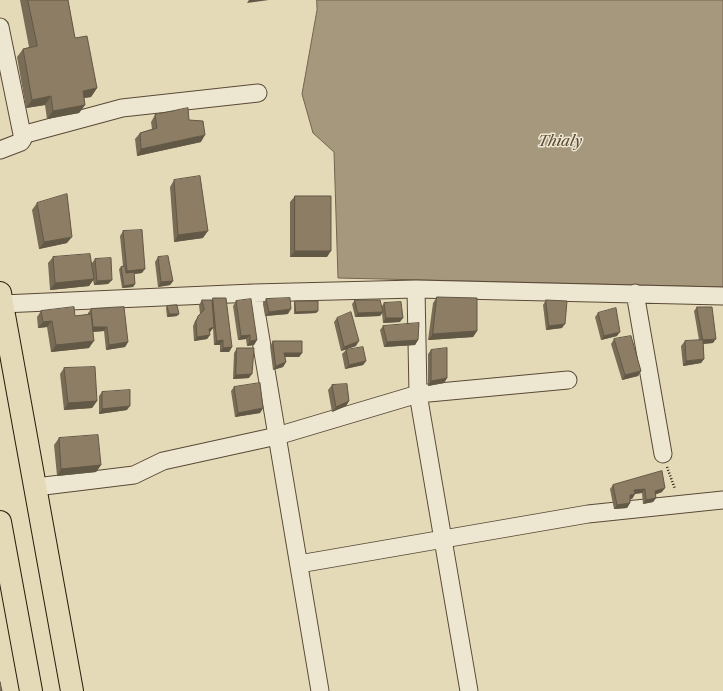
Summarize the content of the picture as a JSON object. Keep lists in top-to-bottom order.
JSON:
{
  "water": ["Thialy"]
}
